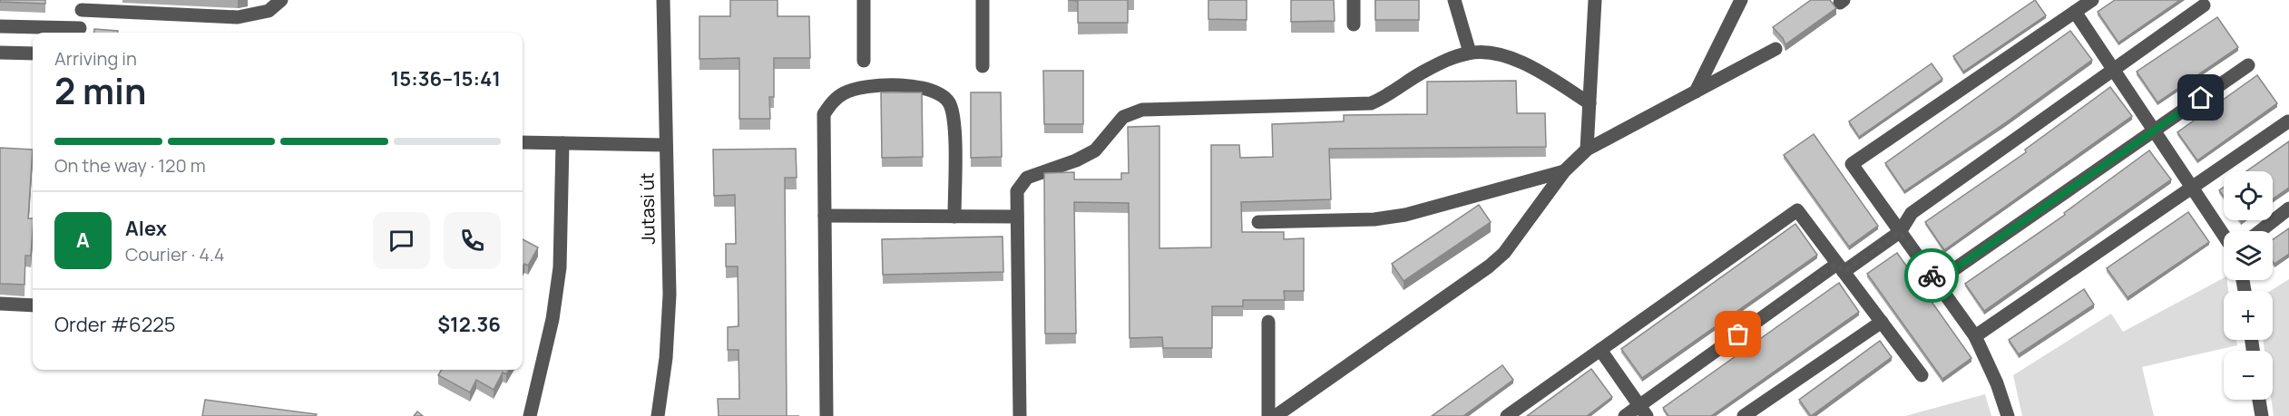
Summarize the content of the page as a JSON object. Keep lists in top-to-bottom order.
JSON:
{
  "streets": {
    "street": ["Jutasi út"]
  },
  "page": {
    "heading": ["2 min", "Arriving in", "15:36–15:41"],
    "panel": [
      "Alex",
      "Courier · 4.4",
      "Order #6225",
      "$12.36"
    ],
    "bar": "On the way · 120 m",
    "map_buttons": ["+", "−"],
    "round": "A"
  }
}
